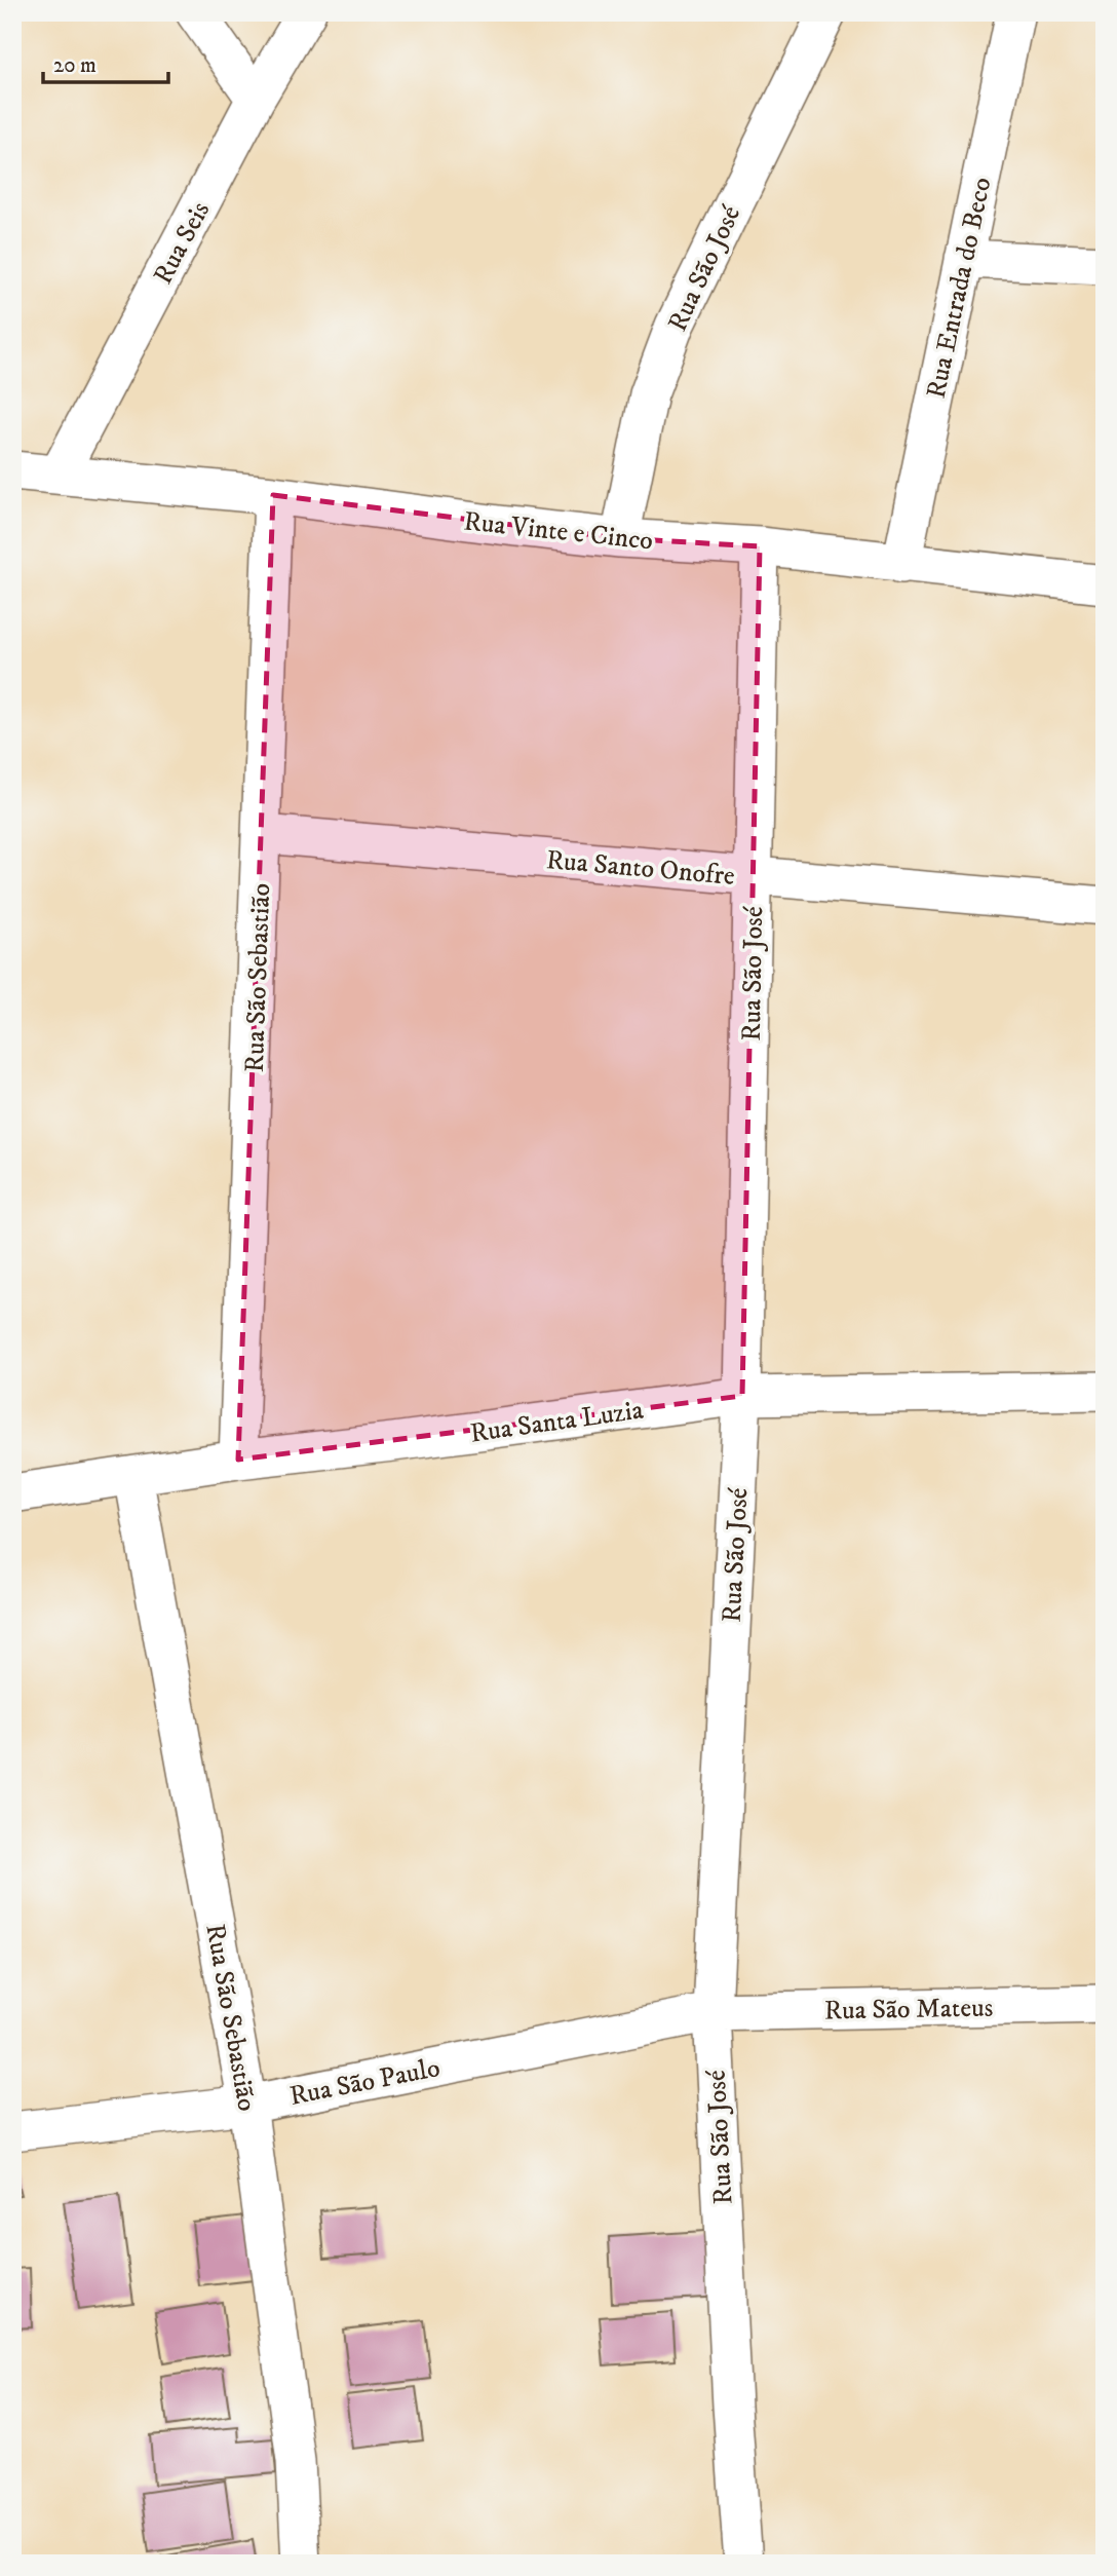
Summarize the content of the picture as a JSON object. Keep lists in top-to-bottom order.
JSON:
{
  "streets": {
    "street": [
      "Rua Seis",
      "Rua São José",
      "Rua Entrada do Beco",
      "Rua Vinte e Cinco",
      "Rua Santo Onofre",
      "Rua São Sebastião",
      "Rua Santa Luzia",
      "Rua São Mateus",
      "Rua São Paulo"
    ]
  },
  "crossings": [
    ["Rua Seis", "Rua Vinte e Cinco"],
    ["Rua São José", "Rua Vinte e Cinco"],
    ["Rua São José", "Rua Santo Onofre"],
    ["Rua São José", "Rua Santa Luzia"],
    ["Rua São José", "Rua São Mateus"],
    ["Rua São José", "Rua São Paulo"],
    ["Rua Entrada do Beco", "Rua Vinte e Cinco"],
    ["Rua Vinte e Cinco", "Rua São Sebastião"],
    ["Rua Santo Onofre", "Rua São Sebastião"],
    ["Rua São Sebastião", "Rua Santa Luzia"],
    ["Rua São Sebastião", "Rua São Paulo"],
    ["Rua São Mateus", "Rua São Paulo"]
  ],
  "scale_bar": "20 m"
}
